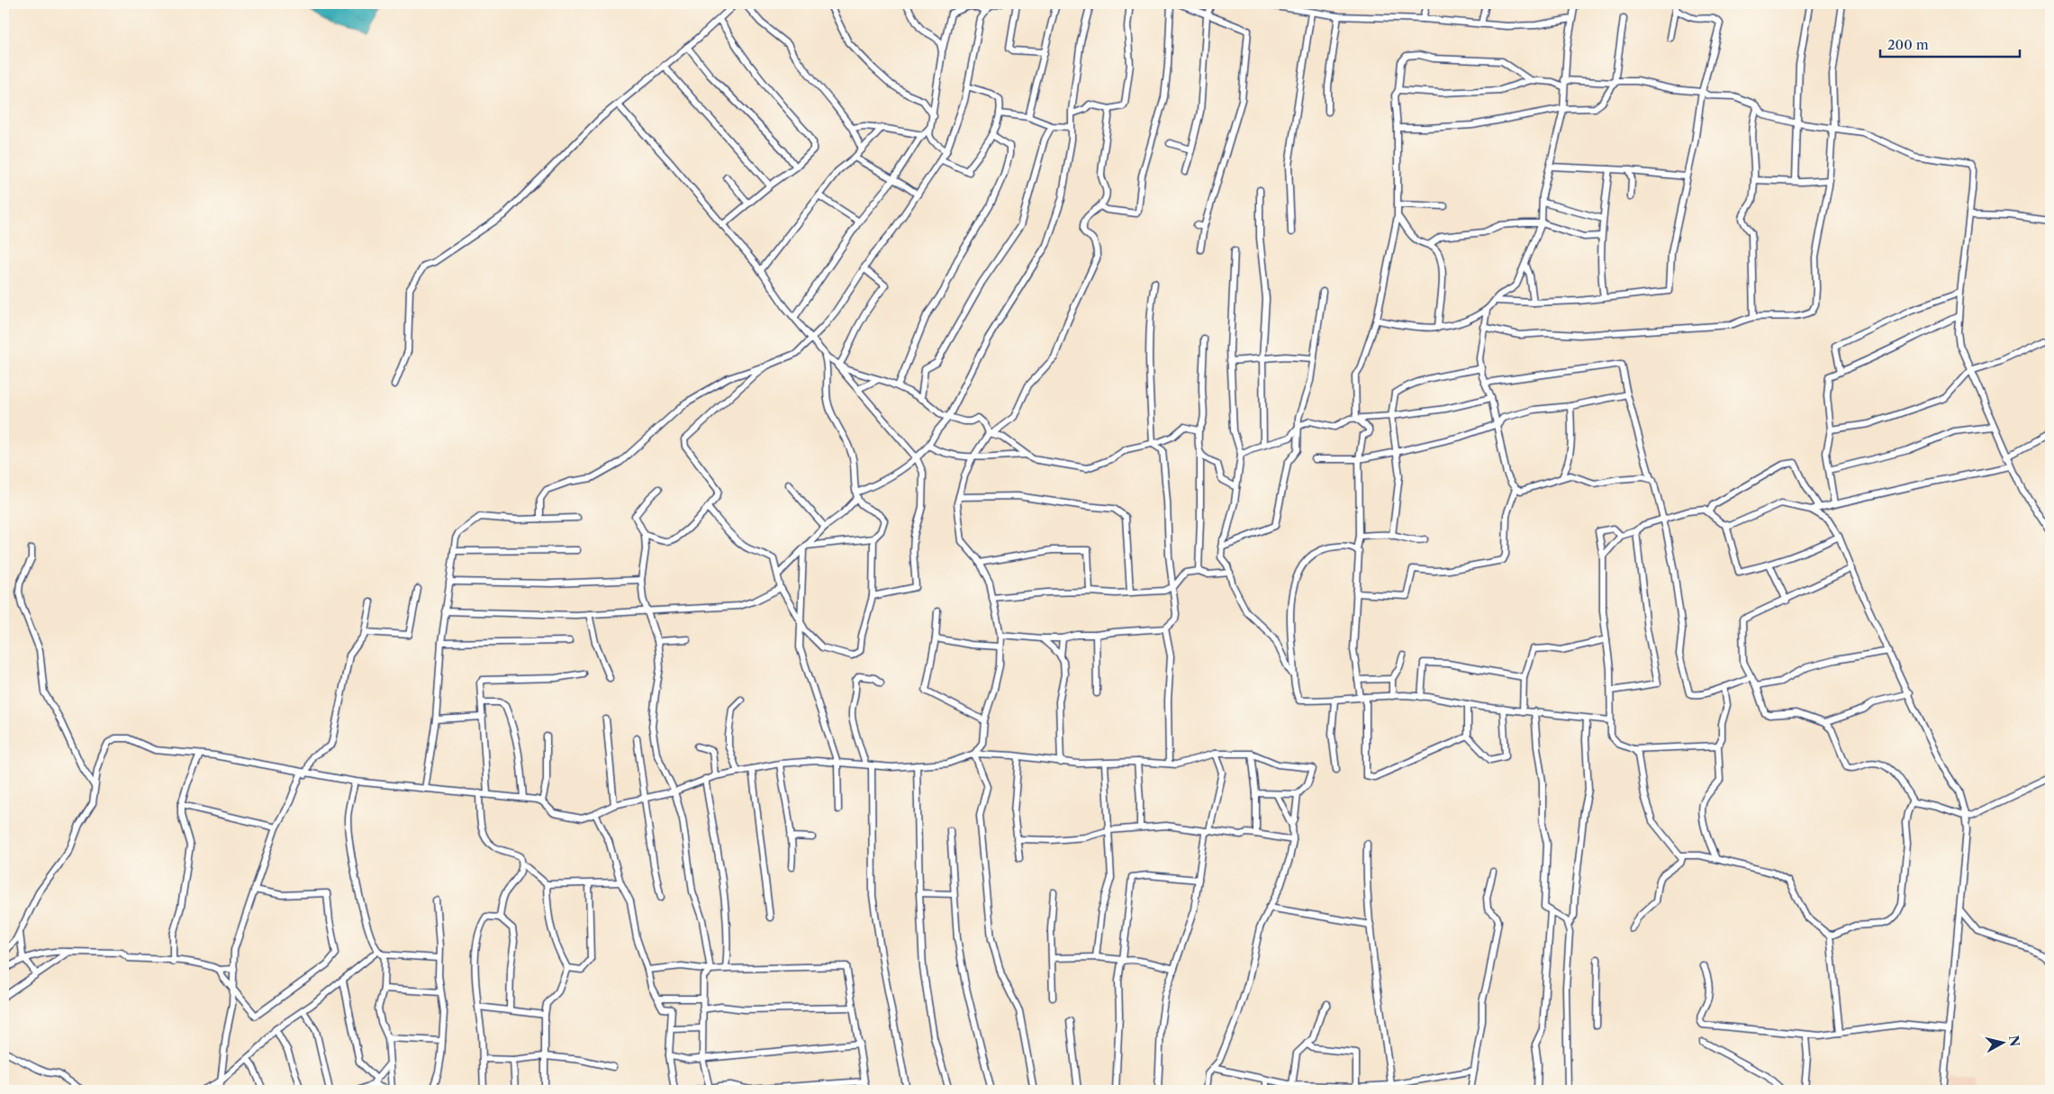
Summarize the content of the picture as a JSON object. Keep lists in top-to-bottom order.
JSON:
{
  "scale_bar": "200 m",
  "north": "right"
}
